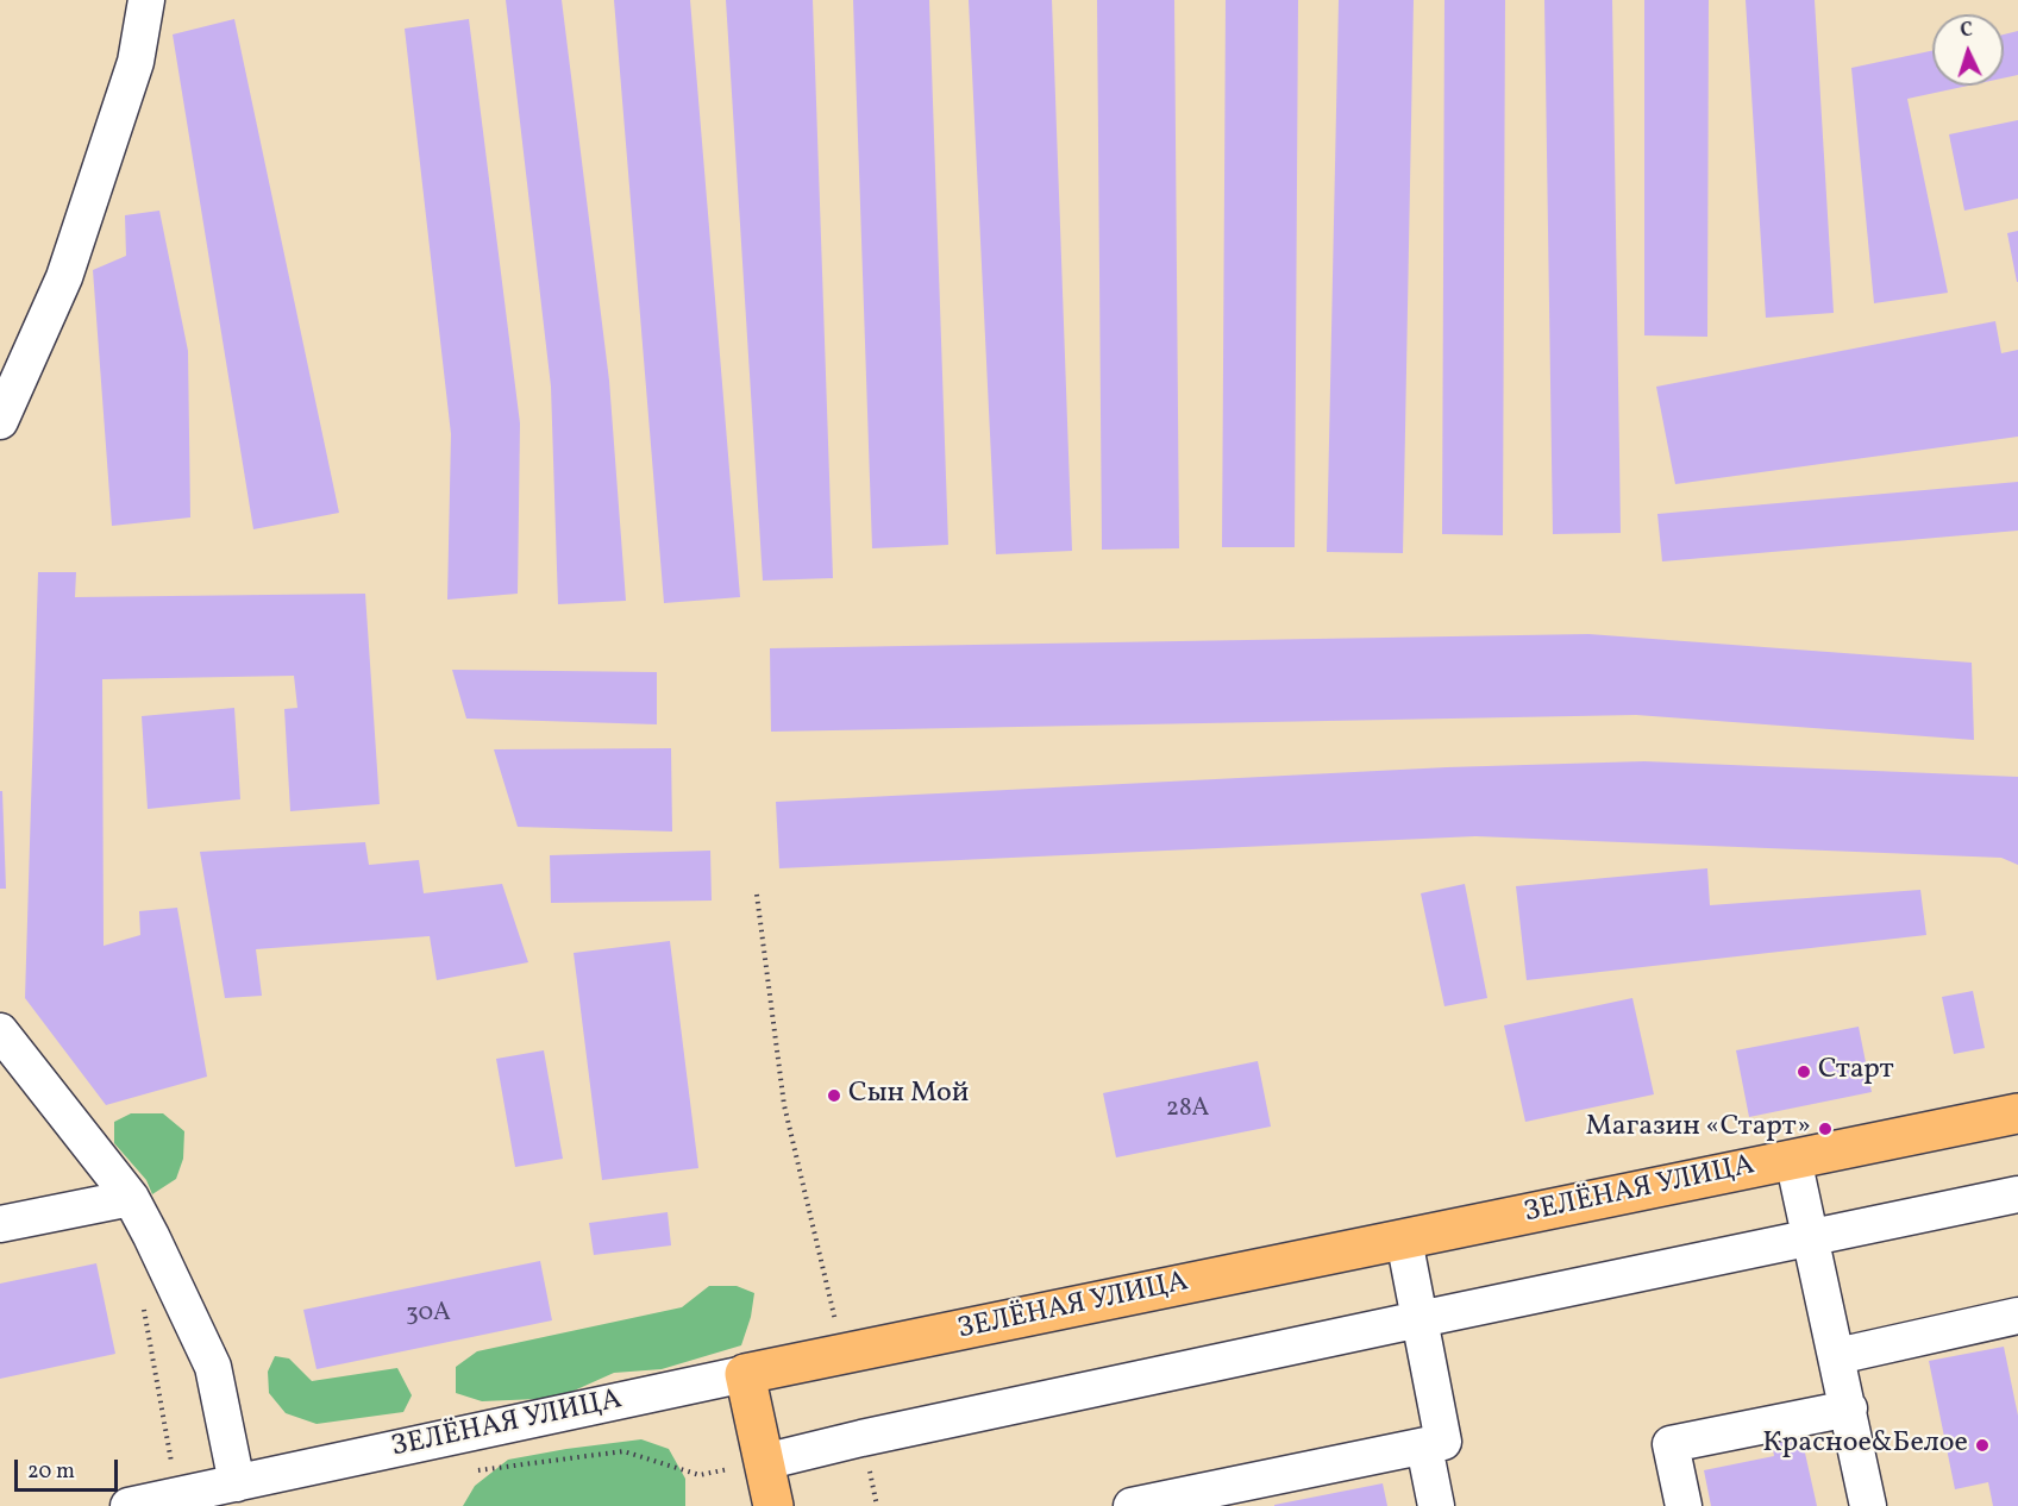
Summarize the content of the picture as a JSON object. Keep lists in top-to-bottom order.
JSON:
{
  "streets": {
    "main road": ["ЗЕЛЁНАЯ УЛИЦА"]
  },
  "places": [
    "Старт",
    "Сын Мой",
    "Магазин «Старт»",
    "Красное&Белое"
  ],
  "house_numbers": ["28А", "30А"],
  "scale_bar": "20 m",
  "north": "top"
}
